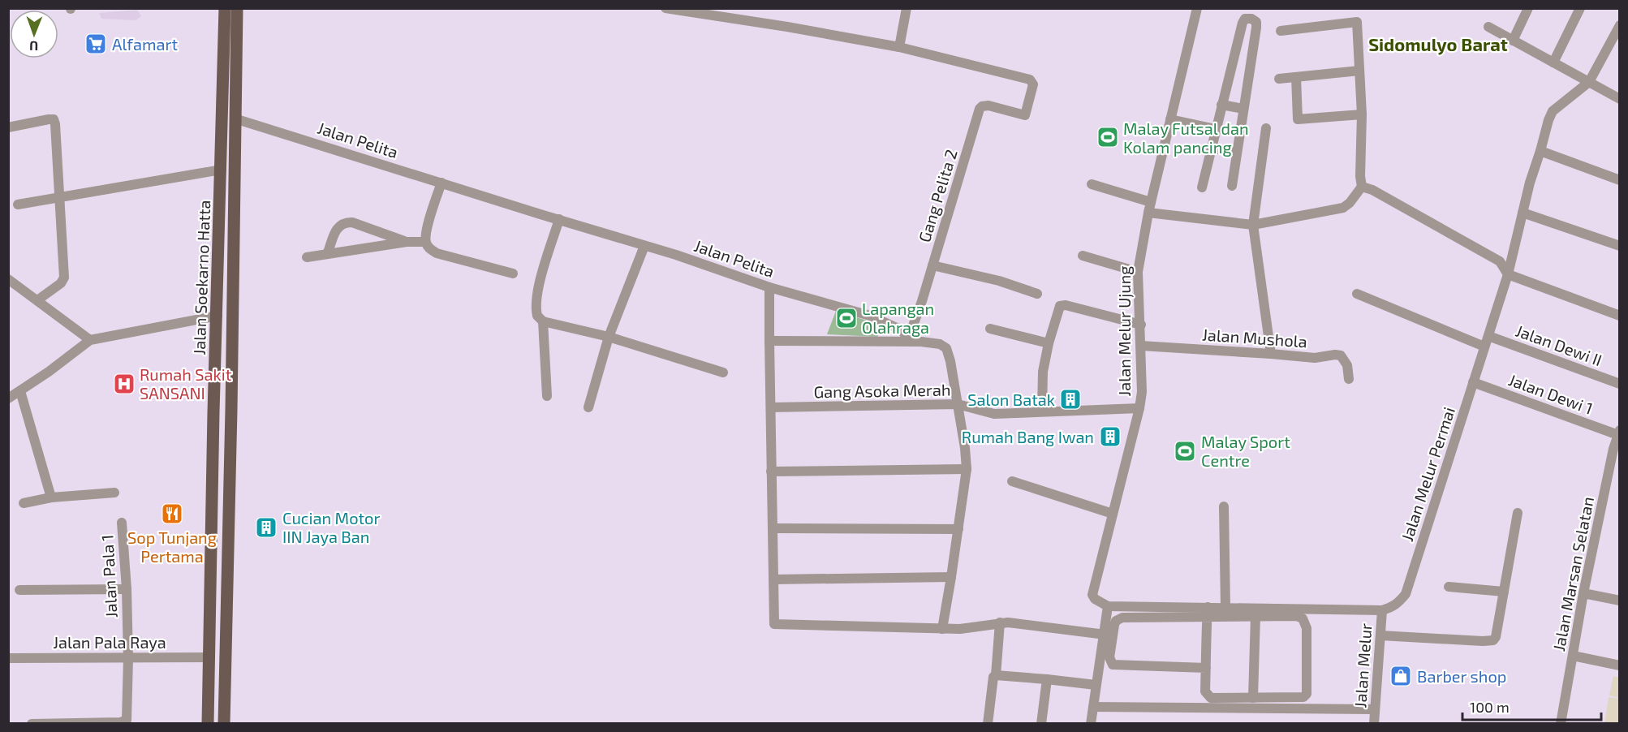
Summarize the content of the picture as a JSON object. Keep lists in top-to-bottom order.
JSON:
{
  "streets": {
    "main road": ["Jalan Soekarno Hatta"],
    "street": [
      "Jalan Pelita",
      "Gang Pelita 2",
      "Jalan Melur Ujung",
      "Jalan Mushola",
      "Jalan Dewi II",
      "Gang Asoka Merah",
      "Jalan Dewi 1",
      "Jalan Melur Permai",
      "Jalan Marsan Selatan",
      "Jalan Pala 1",
      "Jalan Pala Raya",
      "Jalan Melur"
    ]
  },
  "crossings": [
    ["Jalan Pelita", "Gang Pelita 2"],
    ["Jalan Pelita", "Jalan Soekarno Hatta"],
    ["Jalan Pelita", "Gang Asoka Merah"],
    ["Jalan Soekarno Hatta", "Jalan Pala Raya"],
    ["Jalan Melur Ujung", "Jalan Mushola"],
    ["Jalan Melur Ujung", "Gang Asoka Merah"],
    ["Jalan Dewi II", "Jalan Melur Permai"],
    ["Jalan Dewi 1", "Jalan Melur Permai"],
    ["Jalan Dewi 1", "Jalan Marsan Selatan"],
    ["Jalan Melur Permai", "Jalan Melur"],
    ["Jalan Pala 1", "Jalan Pala Raya"]
  ],
  "districts": ["Sidomulyo Barat"],
  "places": {
    "supermarket": ["Alfamart"],
    "sports": ["Malay Futsal dan Kolam pancing", "Lapangan Olahraga", "Malay Sport Centre"],
    "hospital": ["Rumah Sakit SANSANI"],
    "building": ["Salon Batak", "Rumah Bang Iwan", "Cucian Motor IIN Jaya Ban"],
    "restaurant": ["Sop Tunjang Pertama"],
    "shop": ["Barber shop"]
  },
  "scale_bar": "100 m",
  "north": "bottom"
}
